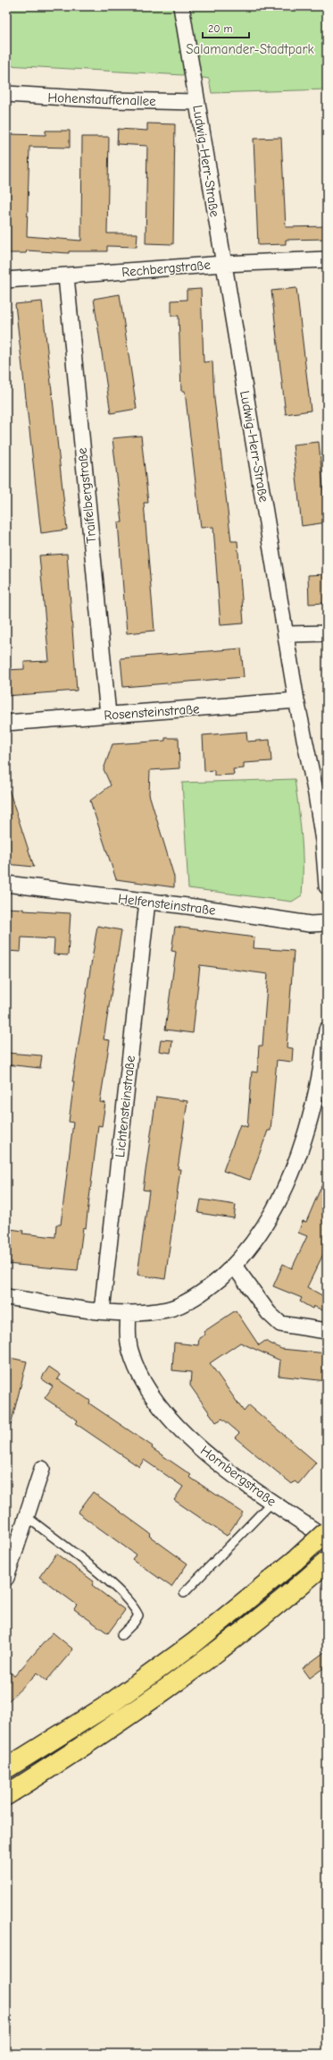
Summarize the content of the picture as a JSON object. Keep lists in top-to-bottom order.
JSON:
{
  "streets": {
    "street": [
      "Hohenstauffenallee",
      "Ludwig-Herr-Straße",
      "Rechbergstraße",
      "Traifelbergstraße",
      "Rosensteinstraße",
      "Helfensteinstraße",
      "Lichtensteinstraße",
      "Hornbergstraße"
    ]
  },
  "crossings": [
    ["Hohenstauffenallee", "Ludwig-Herr-Straße"],
    ["Ludwig-Herr-Straße", "Rechbergstraße"],
    ["Ludwig-Herr-Straße", "Rosensteinstraße"],
    ["Rechbergstraße", "Traifelbergstraße"],
    ["Traifelbergstraße", "Rosensteinstraße"],
    ["Helfensteinstraße", "Lichtensteinstraße"]
  ],
  "parks": ["Salamander-Stadtpark"],
  "scale_bar": "20 m"
}
